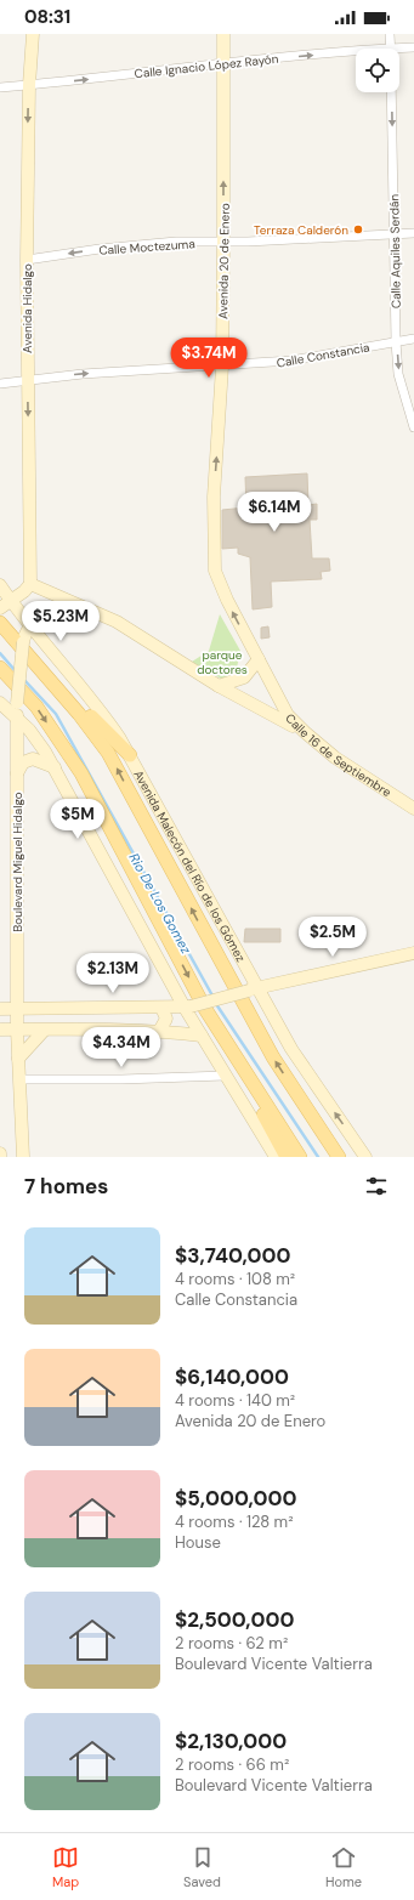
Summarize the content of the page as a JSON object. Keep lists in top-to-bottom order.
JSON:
{
  "streets": {
    "main road": ["Avenida Malecón del Río de los Gómez"],
    "street": [
      "Calle Ignacio López Rayón",
      "Calle Moctezuma",
      "Calle Aquiles Serdán",
      "Avenida 20 de Enero",
      "Avenida Hidalgo",
      "Calle Constancia",
      "Calle 16 de Septiembre",
      "Boulevard Miguel Hidalgo"
    ]
  },
  "crossings": [
    ["Calle Ignacio López Rayón", "Avenida 20 de Enero"],
    ["Calle Ignacio López Rayón", "Avenida Hidalgo"],
    ["Calle Moctezuma", "Calle Aquiles Serdán"],
    ["Calle Moctezuma", "Avenida 20 de Enero"],
    ["Calle Moctezuma", "Avenida Hidalgo"],
    ["Calle Aquiles Serdán", "Calle Constancia"],
    ["Avenida 20 de Enero", "Calle Constancia"],
    ["Avenida 20 de Enero", "Calle 16 de Septiembre"],
    ["Avenida Hidalgo", "Calle Constancia"],
    ["Avenida Hidalgo", "Calle 16 de Septiembre"],
    ["Calle 16 de Septiembre", "Boulevard Miguel Hidalgo"],
    ["Boulevard Miguel Hidalgo", "Avenida Malecón del Río de los Gómez"]
  ],
  "one_way": [
    "Calle Ignacio López Rayón",
    "Calle Moctezuma",
    "Calle Aquiles Serdán",
    "Avenida 20 de Enero",
    "Avenida Hidalgo",
    "Calle Constancia"
  ],
  "water": ["Rio De Los Gomez"],
  "parks": ["parque doctores"],
  "places": ["Terraza Calderón"],
  "page": {
    "status": "08:31",
    "price": [
      "$3.74M",
      "$6.14M",
      "$5.23M",
      "$5M",
      "$2.5M",
      "$2.13M",
      "$4.34M"
    ],
    "heading": "7 homes",
    "list": [
      {
        "name": "$3,740,000",
        "note": "4 rooms · 108 m² · Calle Constancia"
      },
      {
        "name": "$6,140,000",
        "note": "4 rooms · 140 m² · Avenida 20 de Enero"
      },
      {
        "name": "$5,000,000",
        "note": "4 rooms · 128 m² · House"
      },
      {
        "name": "$2,500,000",
        "note": "2 rooms · 62 m² · Boulevard Vicente Valtierra"
      },
      {
        "name": "$2,130,000",
        "note": "2 rooms · 66 m² · Boulevard Vicente Valtierra"
      }
    ],
    "tabs": ["Map", "Saved", "Home"]
  }
}
